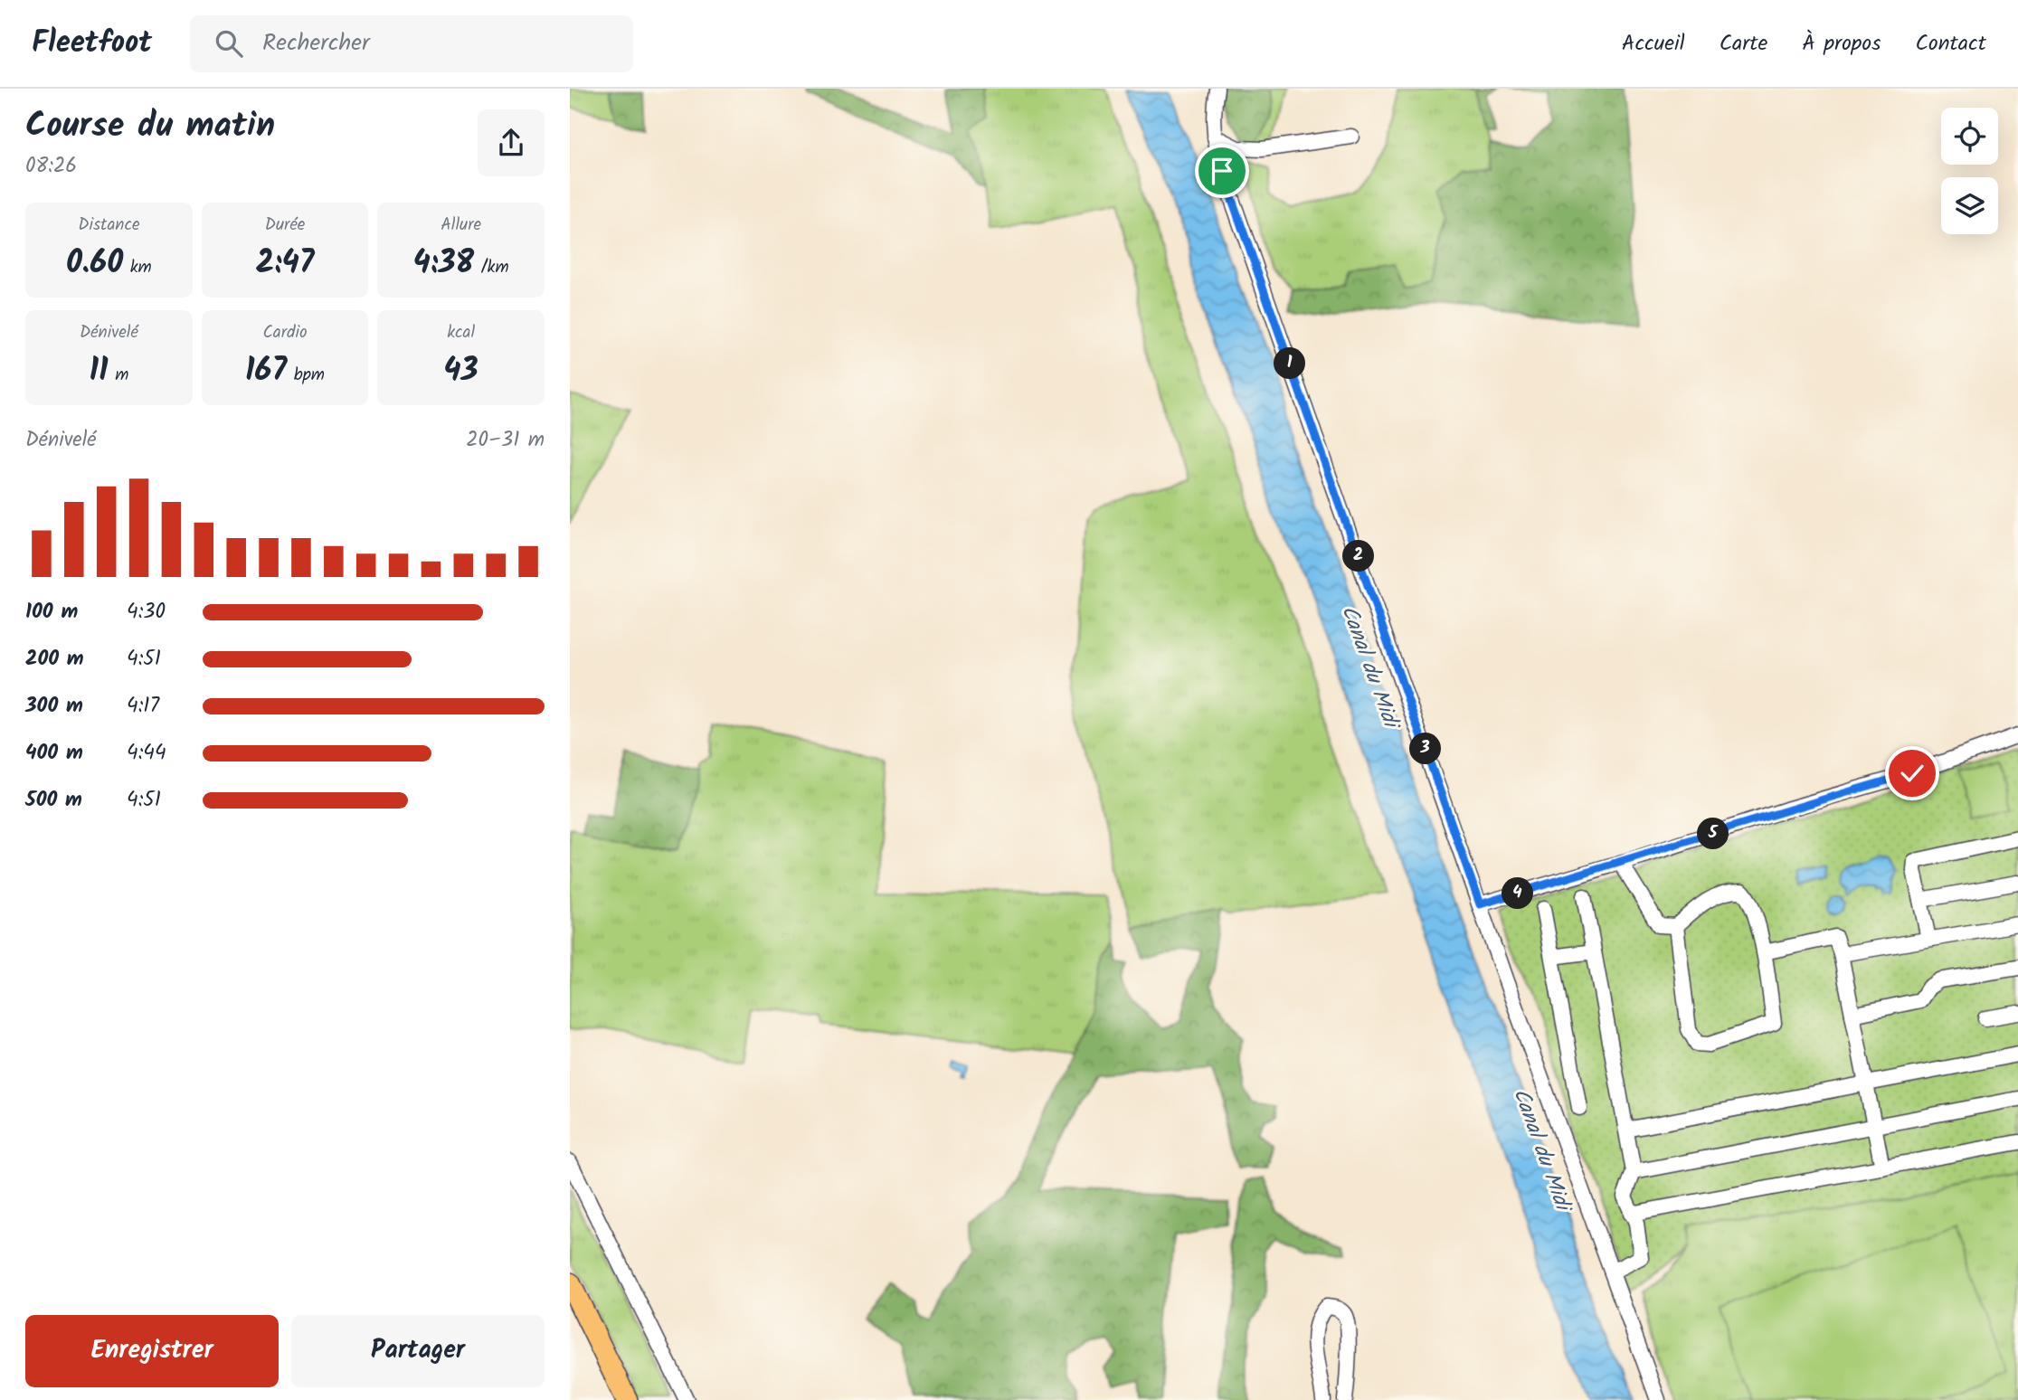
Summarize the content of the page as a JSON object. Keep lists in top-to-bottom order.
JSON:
{
  "water": ["Canal du Midi"],
  "page": {
    "header": "Fleetfoot",
    "search": "Rechercher",
    "nav": [
      "Accueil",
      "Carte",
      "À propos",
      "Contact"
    ],
    "heading": ["Course du matin", "08:26"],
    "stats": [
      ["Distance", "0.60 km"],
      ["Durée", "2:47"],
      ["Allure", "4:38 /km"],
      ["Dénivelé", "11 m"],
      ["Cardio", "167 bpm"],
      ["kcal", "43"]
    ],
    "pins": [
      "1",
      "2",
      "3",
      "5",
      "4"
    ],
    "chart": ["Dénivelé", "20–31 m"],
    "list": [
      {
        "name": "100 m",
        "note": "4:30"
      },
      {
        "name": "200 m",
        "note": "4:51"
      },
      {
        "name": "300 m",
        "note": "4:17"
      },
      {
        "name": "400 m",
        "note": "4:44"
      },
      {
        "name": "500 m",
        "note": "4:51"
      }
    ],
    "buttons": ["Enregistrer", "Partager"]
  }
}
